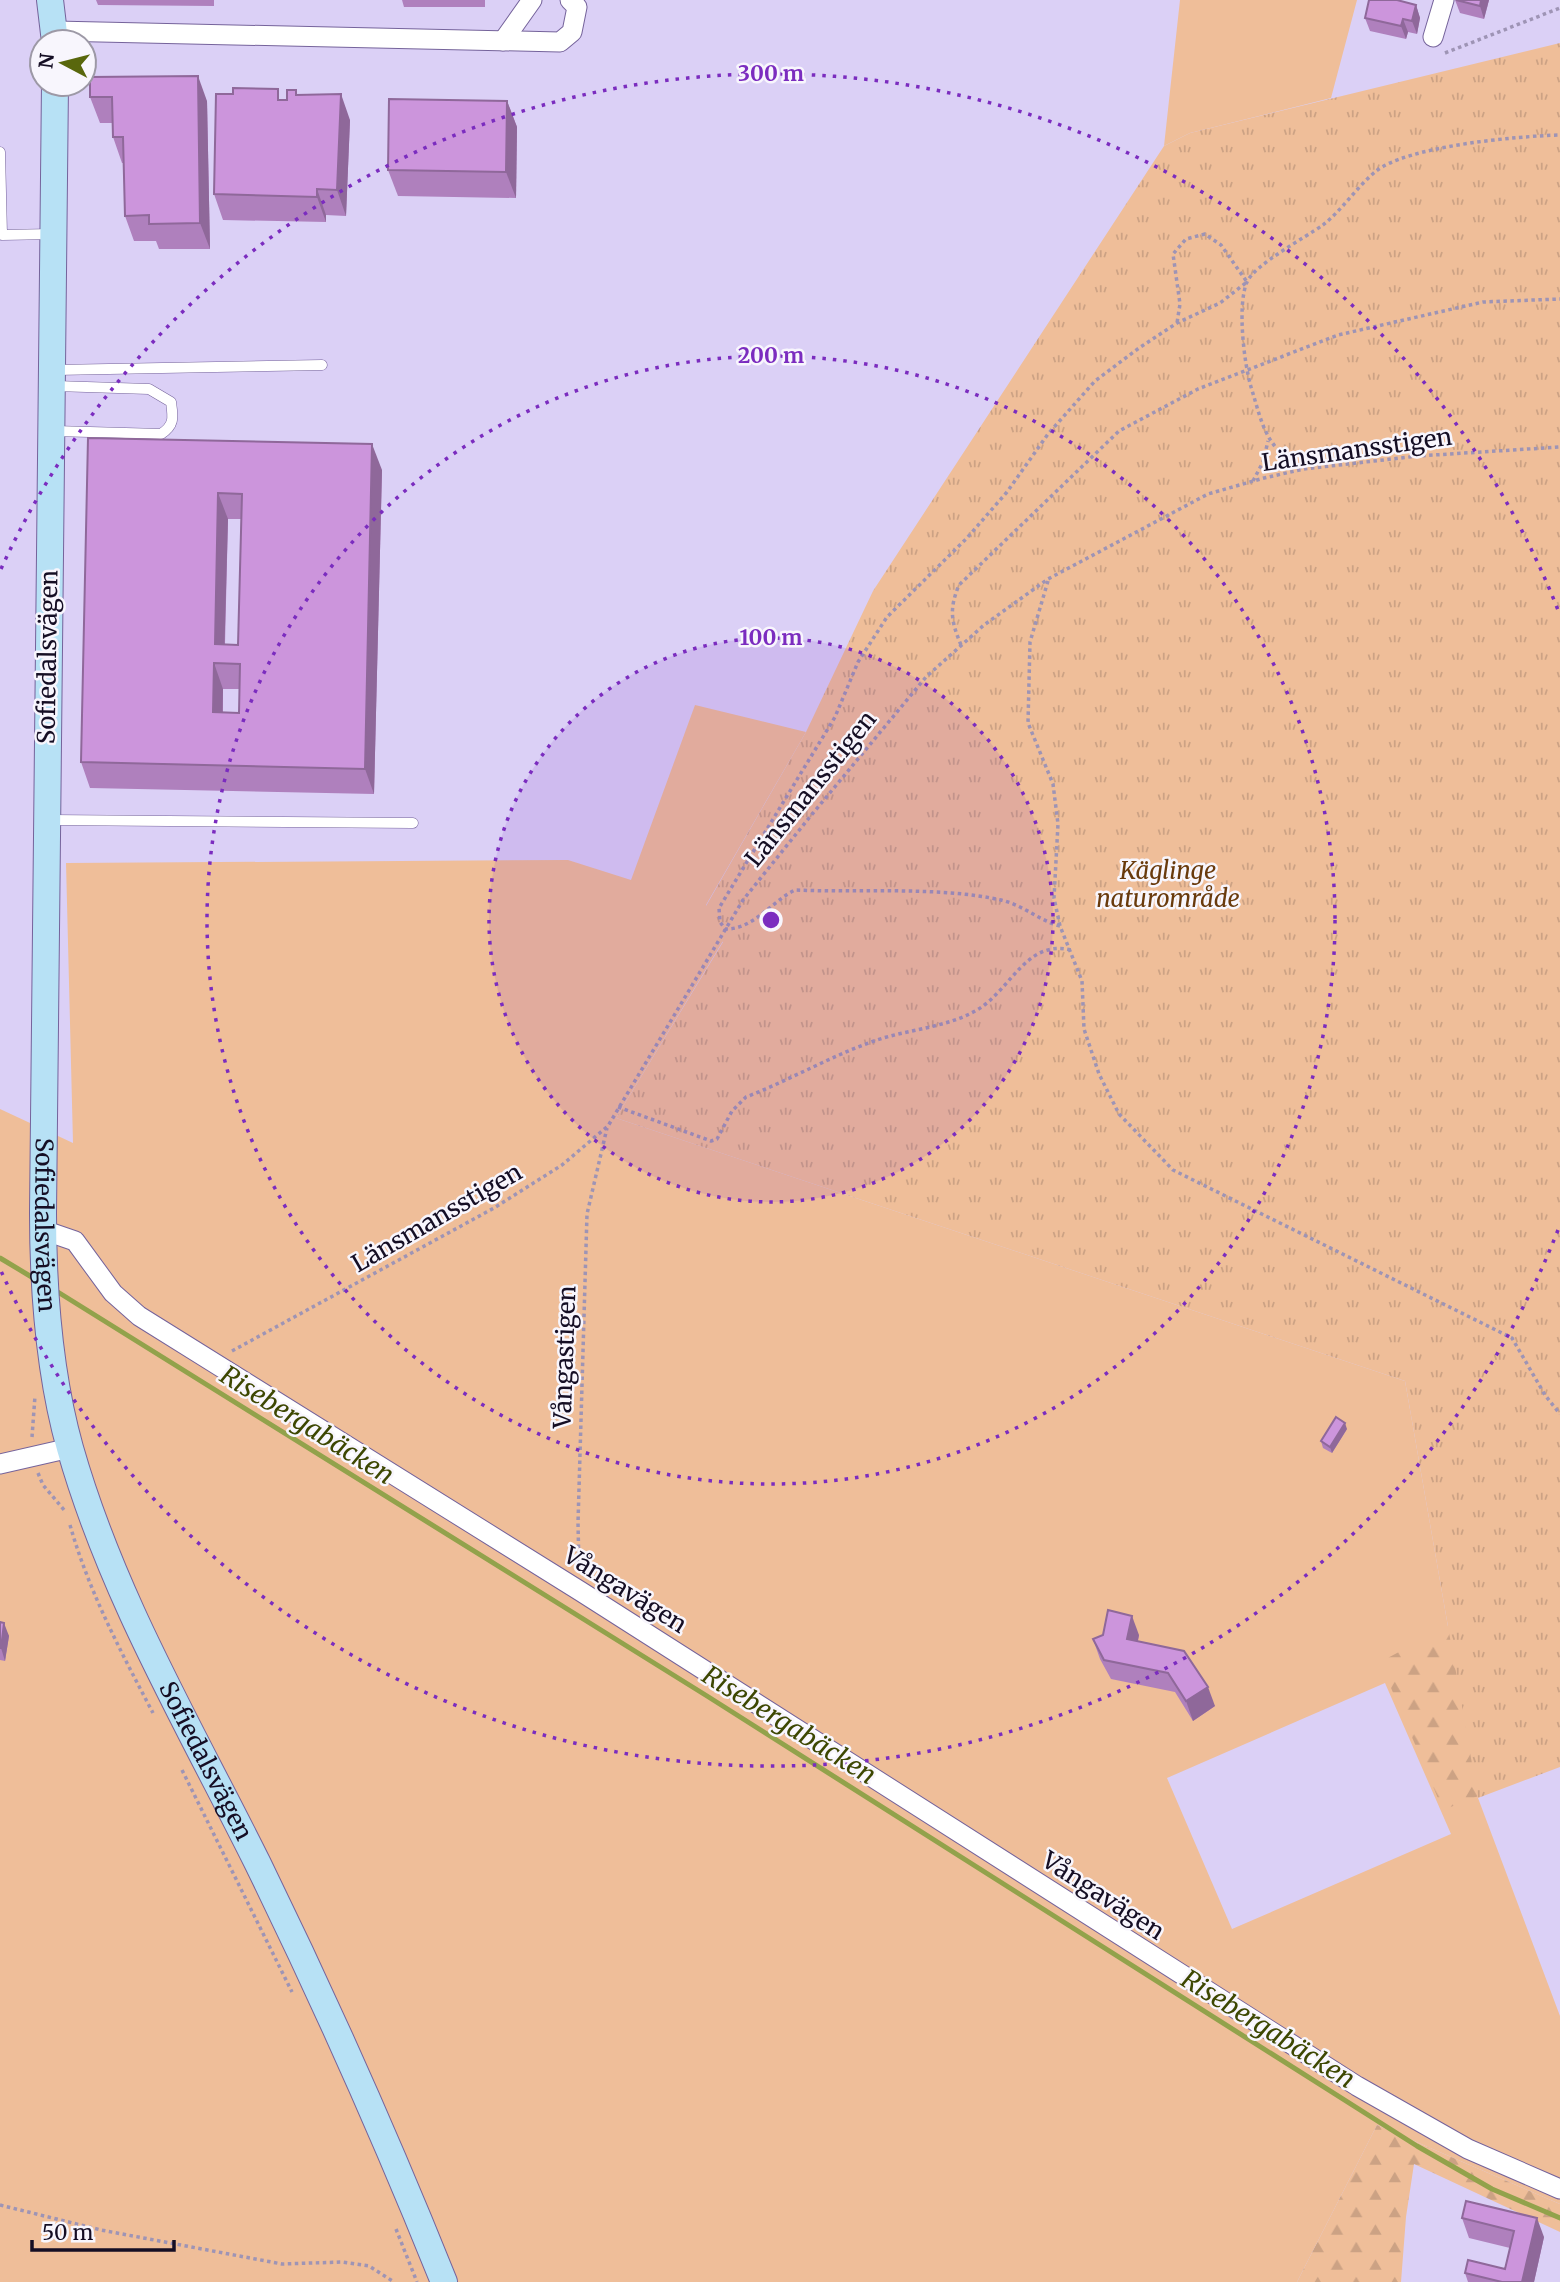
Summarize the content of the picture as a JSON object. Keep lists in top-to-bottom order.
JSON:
{
  "streets": {
    "main road": ["Sofiedalsvägen"],
    "street": ["Vångavägen"],
    "path": ["Länsmansstigen", "Vångastigen"]
  },
  "crossings": [
    ["Länsmansstigen", "Vångastigen"],
    ["Länsmansstigen", "Vångavägen"],
    ["Sofiedalsvägen", "Vångavägen"],
    ["Vångastigen", "Vångavägen"]
  ],
  "water": ["Risebergabäcken"],
  "parks": ["Käglinge naturområde"],
  "scale_bar": "50 m",
  "north": "left",
  "rings": ["300 m", "200 m", "100 m"]
}
